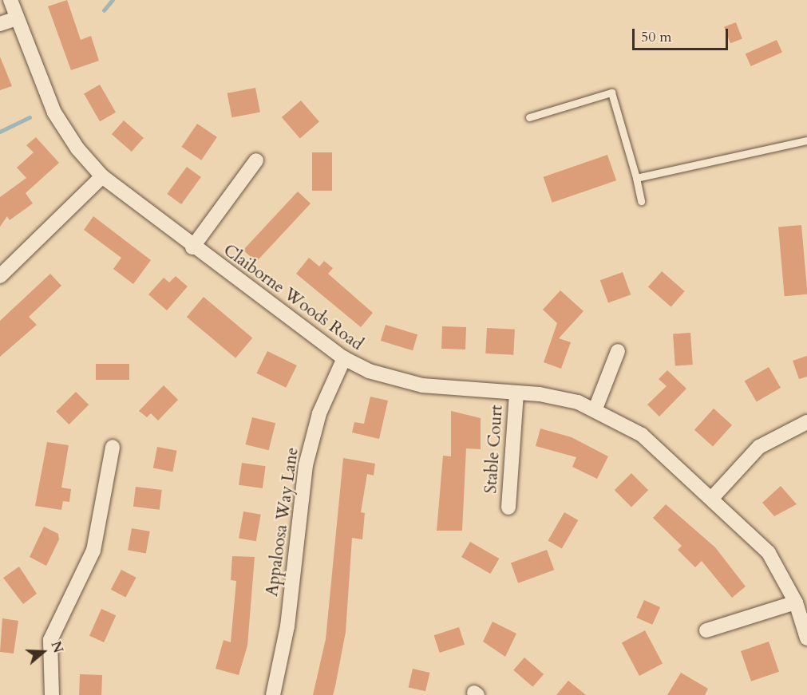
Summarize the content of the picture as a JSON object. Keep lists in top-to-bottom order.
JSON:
{
  "streets": {
    "street": ["Claiborne Woods Road", "Stable Court", "Appaloosa Way Lane"]
  },
  "crossings": [
    ["Claiborne Woods Road", "Stable Court"],
    ["Claiborne Woods Road", "Appaloosa Way Lane"]
  ],
  "scale_bar": "50 m",
  "north": "right"
}
